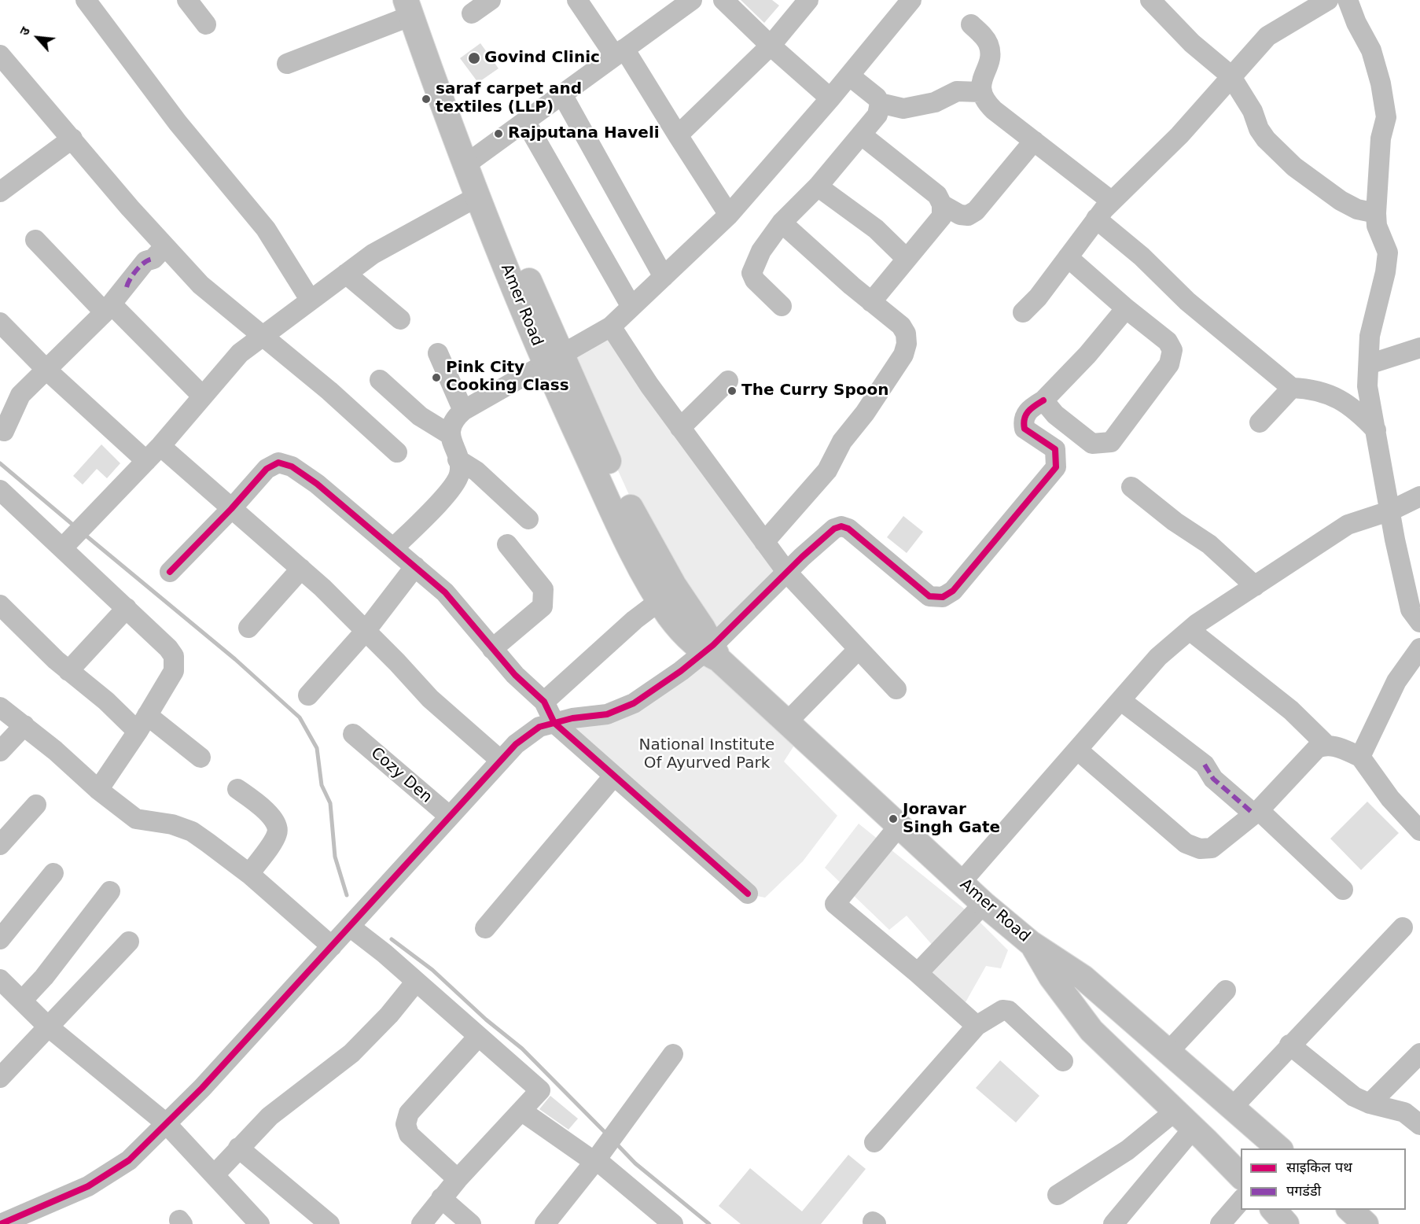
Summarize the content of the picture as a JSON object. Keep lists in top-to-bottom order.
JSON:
{
  "streets": {
    "main road": ["Amer Road"],
    "street": ["Cozy Den"]
  },
  "parks": ["National Institute Of Ayurved Park"],
  "places": [
    "Govind Clinic",
    "saraf carpet and textiles (LLP)",
    "Rajputana Haveli",
    "Pink City Cooking Class",
    "The Curry Spoon",
    "Joravar Singh Gate"
  ],
  "legend": ["साइकिल पथ", "पगडंडी"],
  "north": "top left"
}
